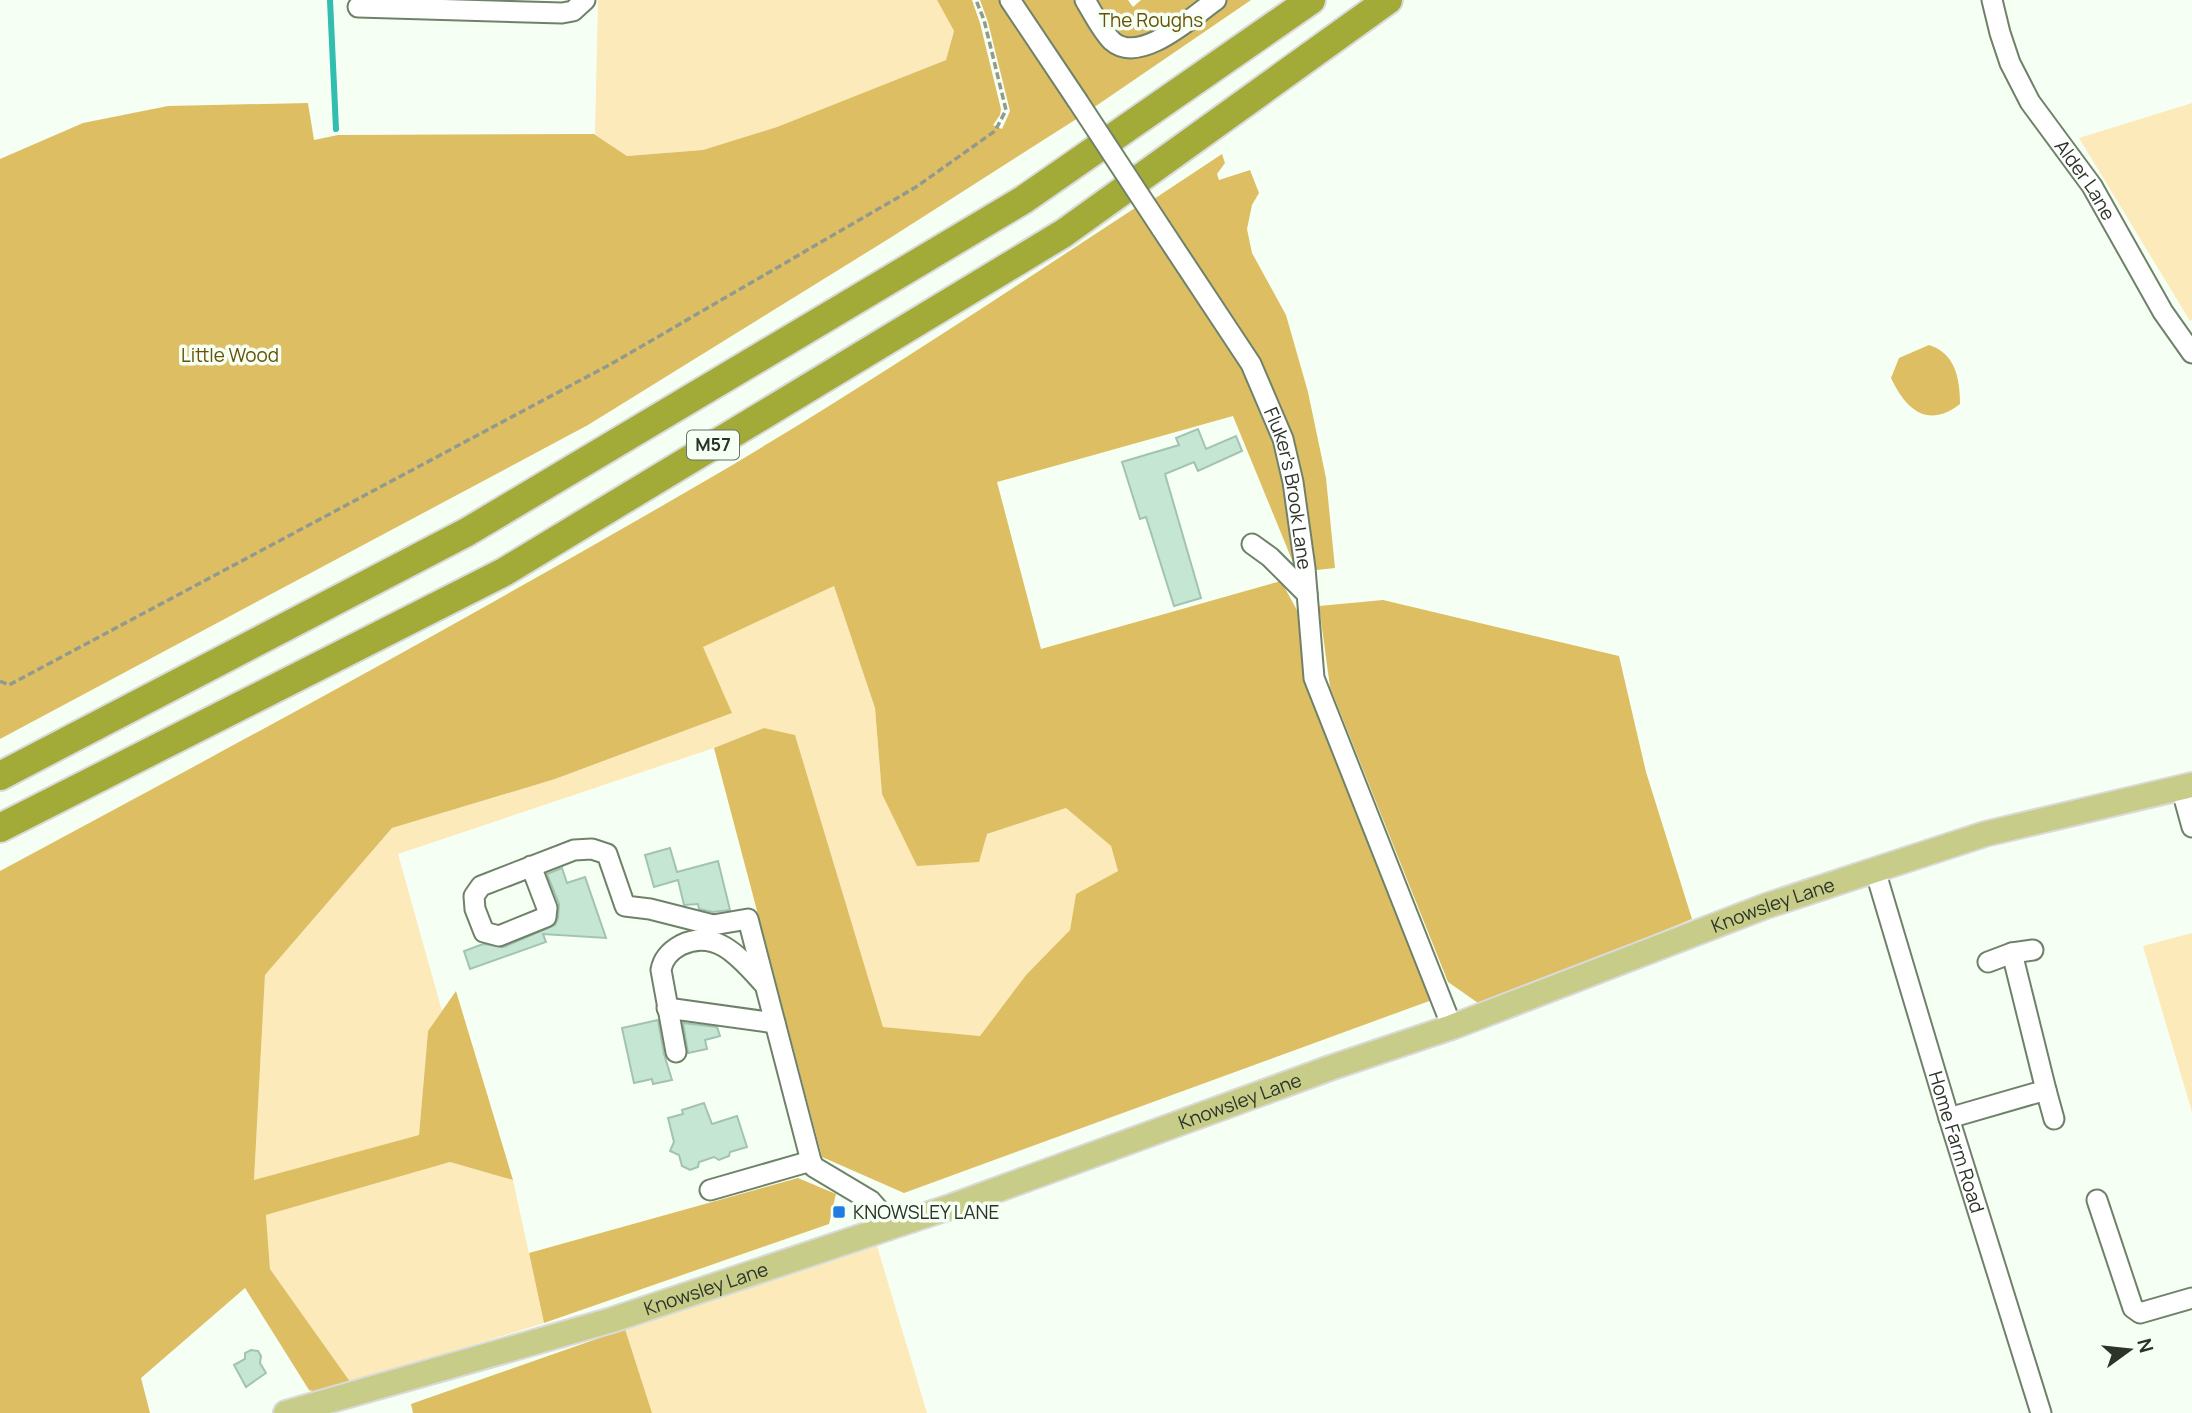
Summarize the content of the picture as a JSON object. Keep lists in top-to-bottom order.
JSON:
{
  "streets": {
    "highway": ["M57"],
    "main road": ["Knowsley Lane"],
    "street": ["Alder Lane", "Fluker's Brook Lane", "Home Farm Road"]
  },
  "crossings": [
    ["Fluker's Brook Lane", "Knowsley Lane"],
    ["Knowsley Lane", "Home Farm Road"]
  ],
  "parks": ["The Roughs", "Little Wood"],
  "places": {
    "transit": ["KNOWSLEY LANE"]
  },
  "north": "right"
}
